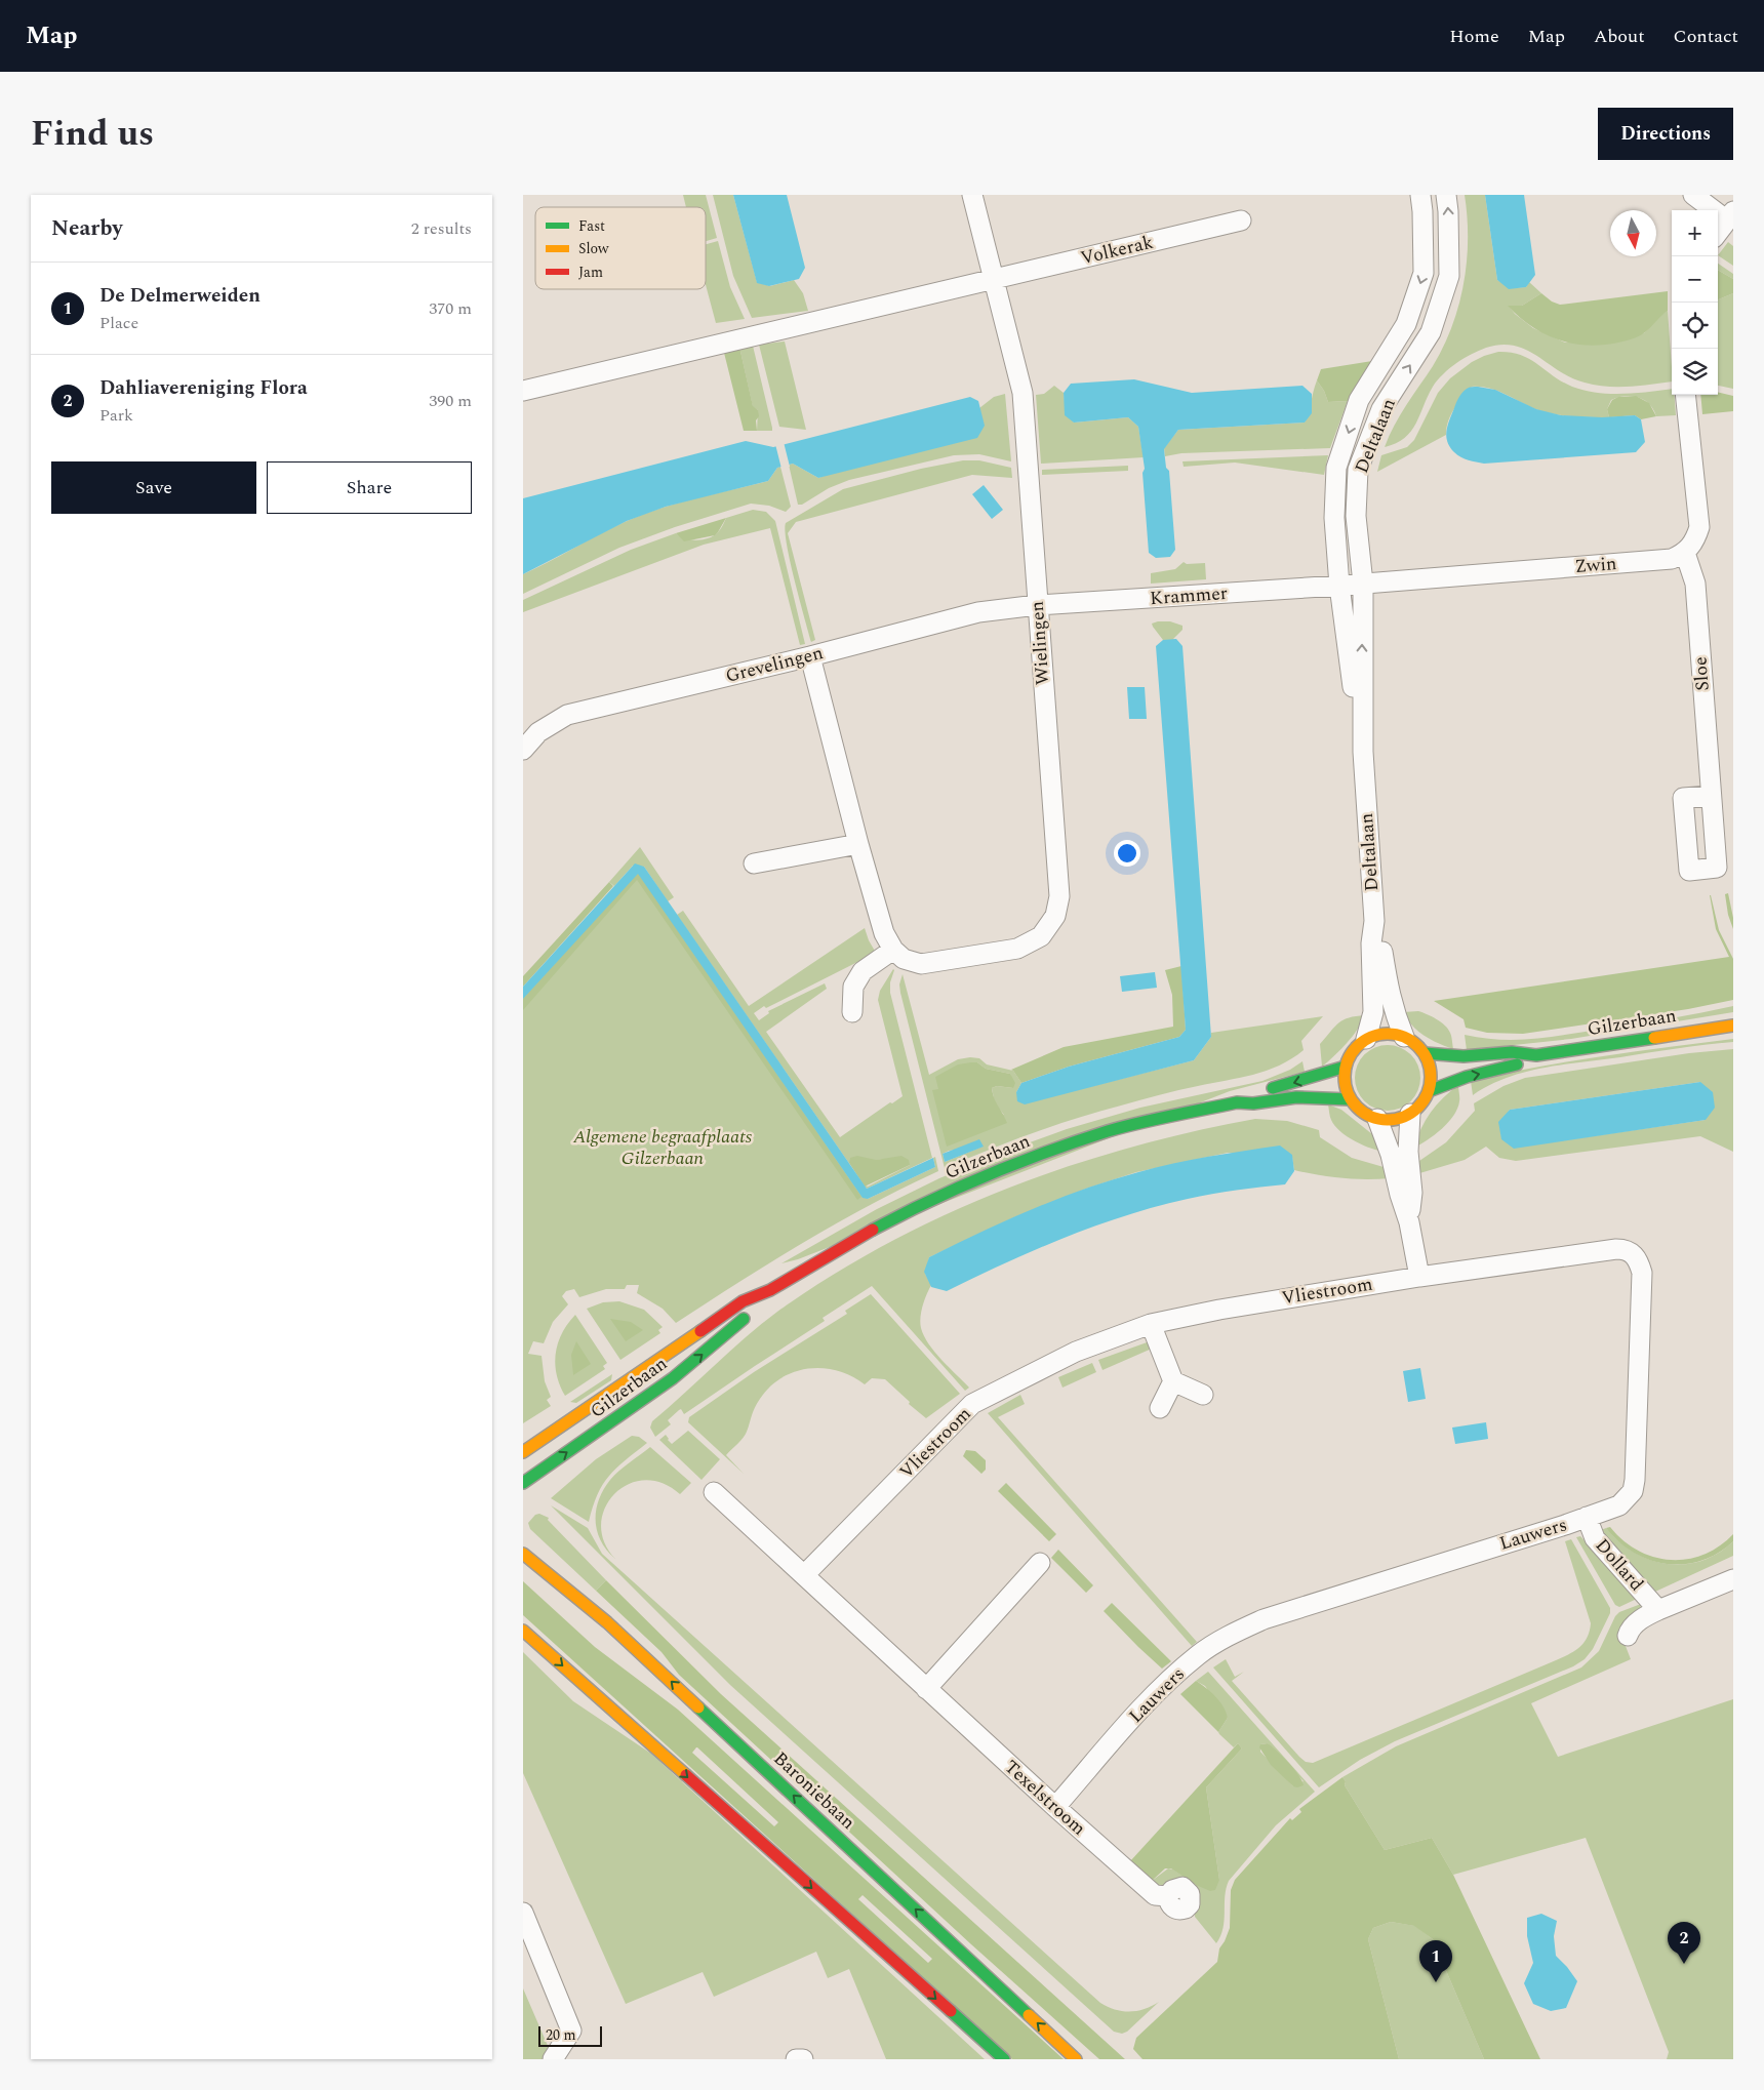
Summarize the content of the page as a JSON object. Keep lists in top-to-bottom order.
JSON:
{
  "streets": {
    "street": [
      "Volkerak",
      "Deltalaan",
      "Zwin",
      "Krammer",
      "Wielingen",
      "Grevelingen",
      "Sloe",
      "Gilzerbaan",
      "Vliestroom",
      "Lauwers",
      "Dollard",
      "Baroniebaan",
      "Texelstroom"
    ]
  },
  "crossings": [
    ["Volkerak", "Wielingen"],
    ["Deltalaan", "Zwin"],
    ["Deltalaan", "Krammer"],
    ["Deltalaan", "Gilzerbaan"],
    ["Zwin", "Krammer"],
    ["Zwin", "Sloe"],
    ["Krammer", "Wielingen"],
    ["Krammer", "Grevelingen"],
    ["Wielingen", "Grevelingen"],
    ["Vliestroom", "Lauwers"],
    ["Vliestroom", "Texelstroom"],
    ["Lauwers", "Dollard"],
    ["Lauwers", "Texelstroom"]
  ],
  "parks": ["Algemene begraafplaats Gilzerbaan"],
  "legend": ["Fast", "Slow", "Jam"],
  "scale_bar": "20 m",
  "north": "bottom",
  "page": {
    "header": "Map",
    "nav": [
      "Home",
      "Map",
      "About",
      "Contact"
    ],
    "title": "Find us",
    "buttons": [
      "Directions",
      ["Save", "Share"]
    ],
    "heading": ["Nearby", "2 results"],
    "map_buttons": ["+", "−"],
    "list": [
      {
        "mark": "1",
        "name": "De Delmerweiden",
        "note": "Place",
        "value": "370 m"
      },
      {
        "mark": "2",
        "name": "Dahliavereniging Flora",
        "note": "Park",
        "value": "390 m"
      }
    ],
    "pins": ["2", "1"],
    "scale": "20 m"
  }
}
